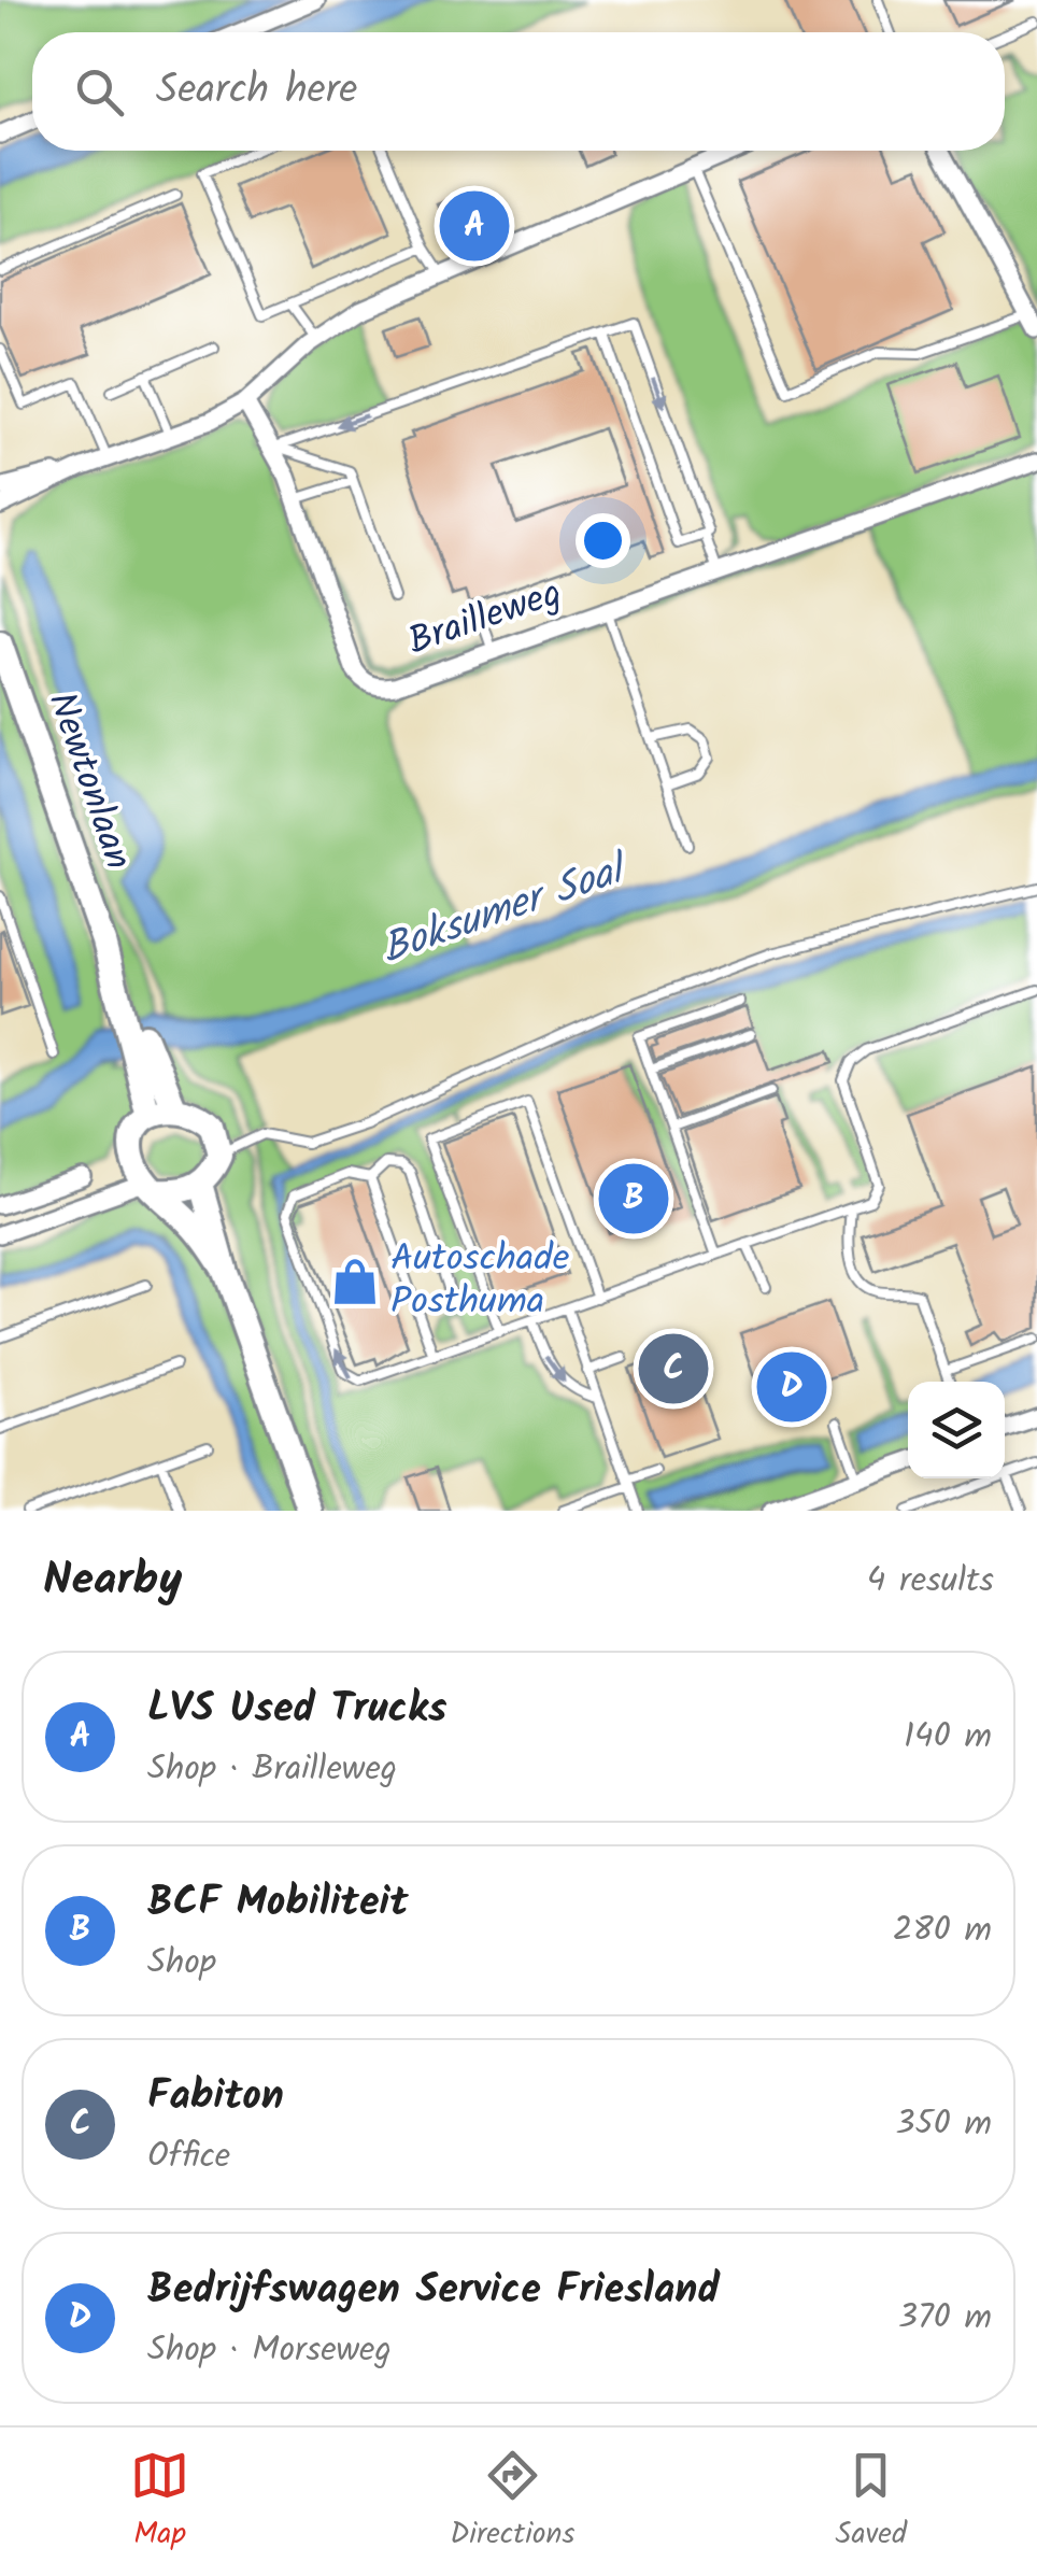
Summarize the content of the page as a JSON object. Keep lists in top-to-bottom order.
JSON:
{
  "streets": {
    "street": ["Brailleweg", "Newtonlaan"]
  },
  "water": ["Boksumer Soal"],
  "places": {
    "shop": ["Autoschade Posthuma"]
  },
  "page": {
    "search": "Search here",
    "pins": [
      "A",
      "B",
      "C",
      "D"
    ],
    "heading": ["Nearby", "4 results"],
    "list": [
      {
        "mark": "A",
        "name": "LVS Used Trucks",
        "note": "Shop · Brailleweg",
        "value": "140 m"
      },
      {
        "mark": "B",
        "name": "BCF Mobiliteit",
        "note": "Shop",
        "value": "280 m"
      },
      {
        "mark": "C",
        "name": "Fabiton",
        "note": "Office",
        "value": "350 m"
      },
      {
        "mark": "D",
        "name": "Bedrijfswagen Service Friesland",
        "note": "Shop · Morseweg",
        "value": "370 m"
      }
    ],
    "nav": ["Map", "Directions", "Saved"]
  }
}
